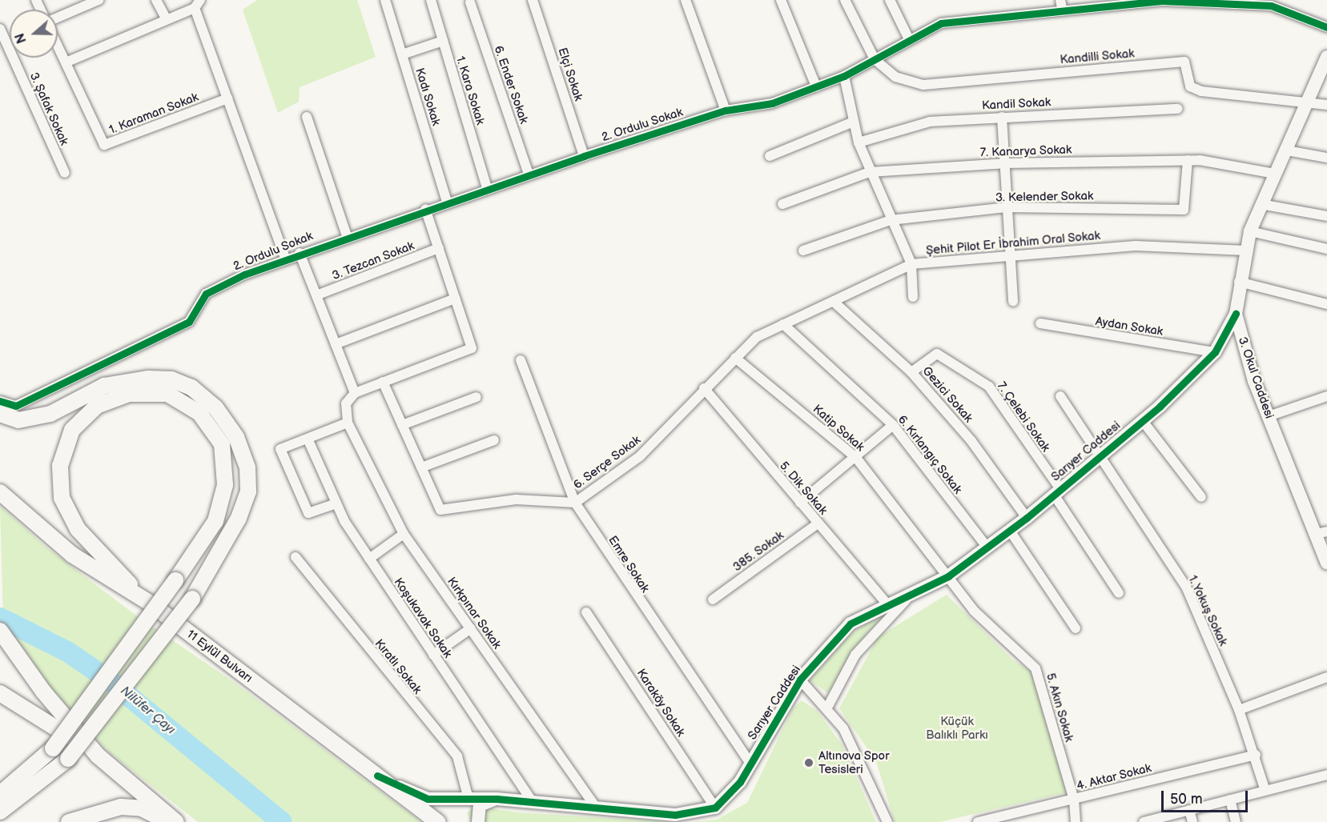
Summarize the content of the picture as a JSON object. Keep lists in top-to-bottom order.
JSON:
{
  "streets": {
    "main road": ["11 Eylül Bulvarı"],
    "street": [
      "Kandilli Sokak",
      "Elçi Sokak",
      "6. Ender Sokak",
      "1. Kara Sokak",
      "Kadı Sokak",
      "Kandil Sokak",
      "3. Şafak Sokak",
      "1. Karaman Sokak",
      "2. Ordulu Sokak",
      "7. Kanarya Sokak",
      "3. Kelender Sokak",
      "Şehit Pilot Er İbrahim Oral Sokak",
      "3. Tezcan Sokak",
      "Aydan Sokak",
      "3. Okul Caddesi",
      "Gezici Sokak",
      "7. Çelebi Sokak",
      "Katip Sokak",
      "Sarıyer Caddesi",
      "6. Kırlangıç Sokak",
      "6. Serçe Sokak",
      "5. Dik Sokak",
      "385. Sokak",
      "Emre Sokak",
      "1. Yokuş Sokak",
      "Kırkpınar Sokak",
      "Koşukavak Sokak",
      "Kıratlı Sokak",
      "Karaköy Sokak",
      "5. Akın Sokak",
      "4. Aktar Sokak"
    ]
  },
  "crossings": [
    ["Kandilli Sokak", "2. Ordulu Sokak"],
    ["Kandilli Sokak", "3. Okul Caddesi"],
    ["Elçi Sokak", "2. Ordulu Sokak"],
    ["6. Ender Sokak", "2. Ordulu Sokak"],
    ["1. Kara Sokak", "2. Ordulu Sokak"],
    ["Kadı Sokak", "2. Ordulu Sokak"],
    ["7. Kanarya Sokak", "3. Kelender Sokak"],
    ["7. Kanarya Sokak", "3. Okul Caddesi"],
    ["Şehit Pilot Er İbrahim Oral Sokak", "3. Okul Caddesi"],
    ["Şehit Pilot Er İbrahim Oral Sokak", "Gezici Sokak"],
    ["Şehit Pilot Er İbrahim Oral Sokak", "Katip Sokak"],
    ["Şehit Pilot Er İbrahim Oral Sokak", "6. Kırlangıç Sokak"],
    ["Şehit Pilot Er İbrahim Oral Sokak", "6. Serçe Sokak"],
    ["Şehit Pilot Er İbrahim Oral Sokak", "5. Dik Sokak"],
    ["Aydan Sokak", "Sarıyer Caddesi"],
    ["3. Okul Caddesi", "Sarıyer Caddesi"],
    ["Gezici Sokak", "7. Çelebi Sokak"],
    ["Gezici Sokak", "Sarıyer Caddesi"],
    ["7. Çelebi Sokak", "Sarıyer Caddesi"],
    ["Katip Sokak", "Sarıyer Caddesi"],
    ["Katip Sokak", "5. Akın Sokak"],
    ["Sarıyer Caddesi", "6. Kırlangıç Sokak"],
    ["Sarıyer Caddesi", "5. Dik Sokak"],
    ["Sarıyer Caddesi", "Emre Sokak"],
    ["Sarıyer Caddesi", "1. Yokuş Sokak"],
    ["Sarıyer Caddesi", "Karaköy Sokak"],
    ["Sarıyer Caddesi", "5. Akın Sokak"],
    ["6. Serçe Sokak", "5. Dik Sokak"],
    ["6. Serçe Sokak", "Emre Sokak"],
    ["5. Dik Sokak", "385. Sokak"],
    ["1. Yokuş Sokak", "4. Aktar Sokak"],
    ["5. Akın Sokak", "4. Aktar Sokak"]
  ],
  "water": ["Nilüfer Çayı"],
  "parks": ["Küçük Balıklı Parkı"],
  "places": ["Altınova Spor Tesisleri"],
  "scale_bar": "50 m",
  "north": "left"
}
